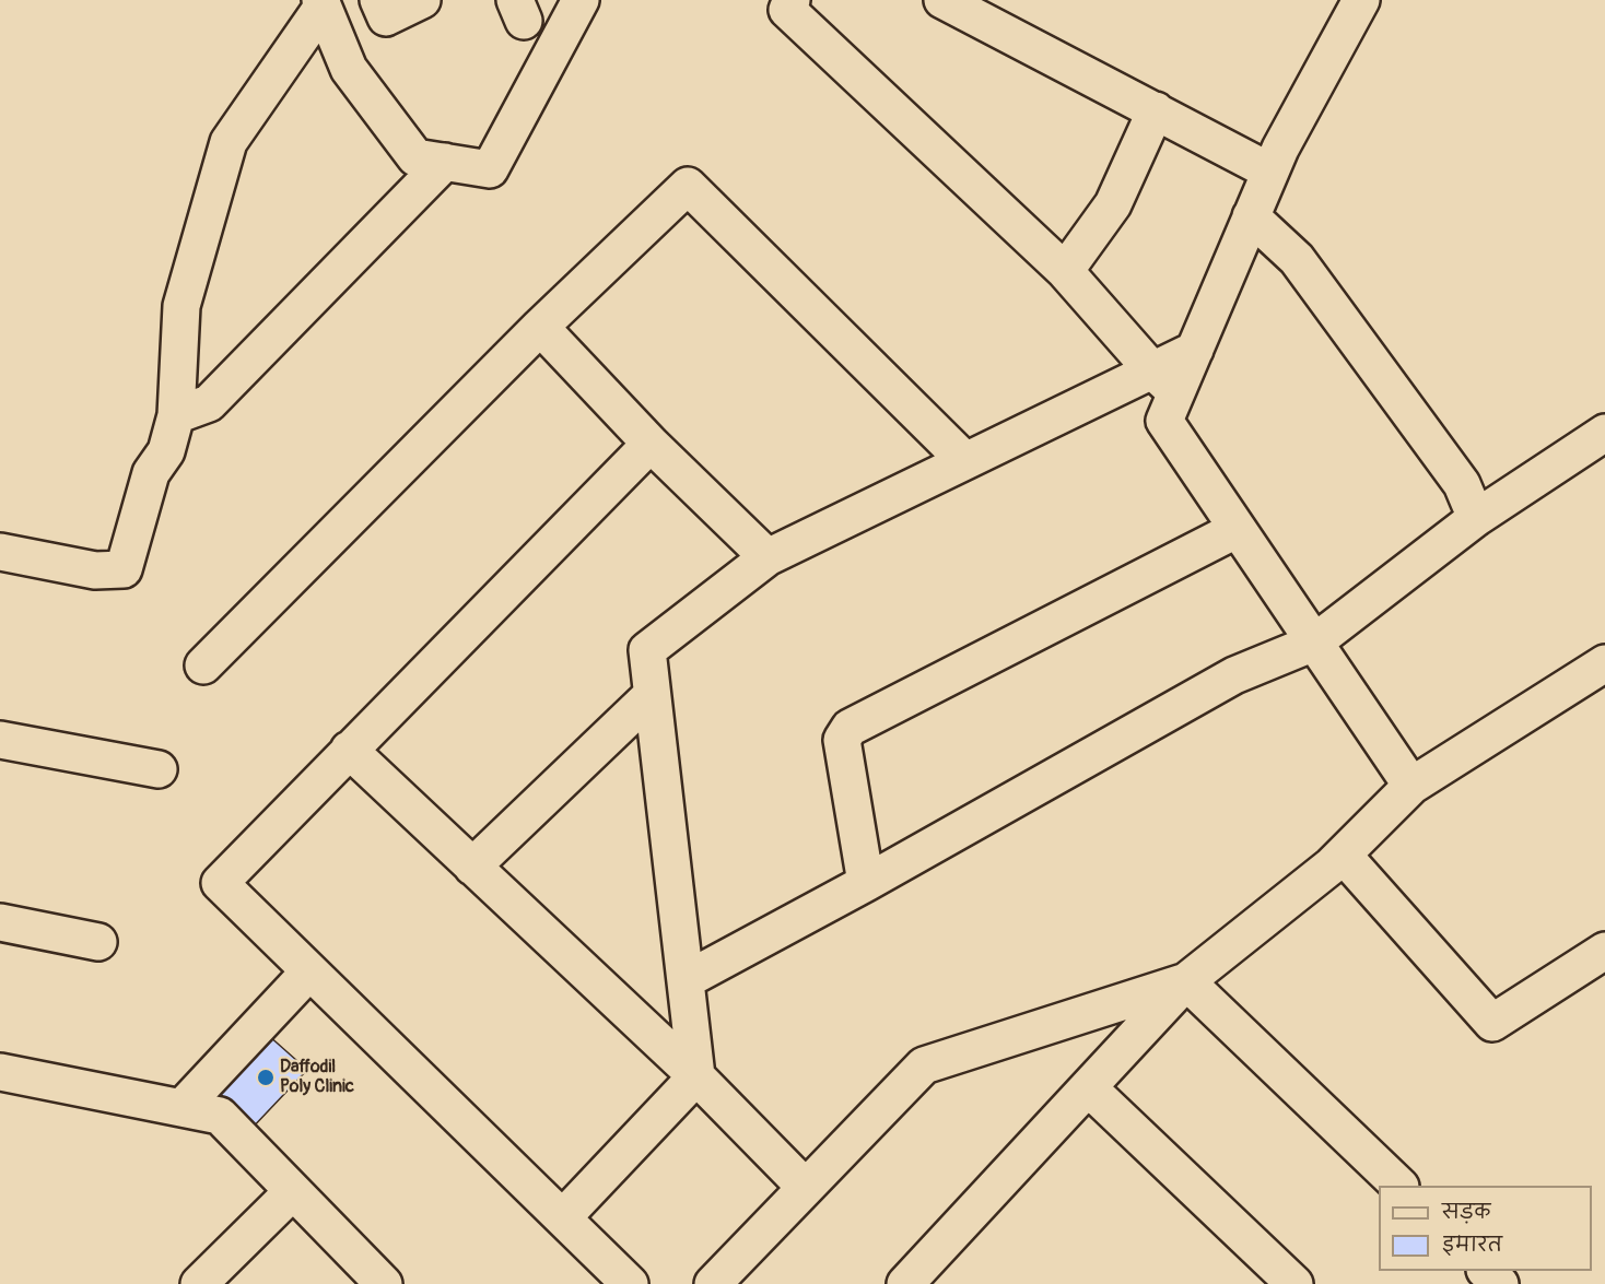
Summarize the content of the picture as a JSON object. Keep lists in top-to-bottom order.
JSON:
{
  "places": ["Daffodil Poly Clinic"],
  "legend": ["सड़क", "इमारत"]
}
